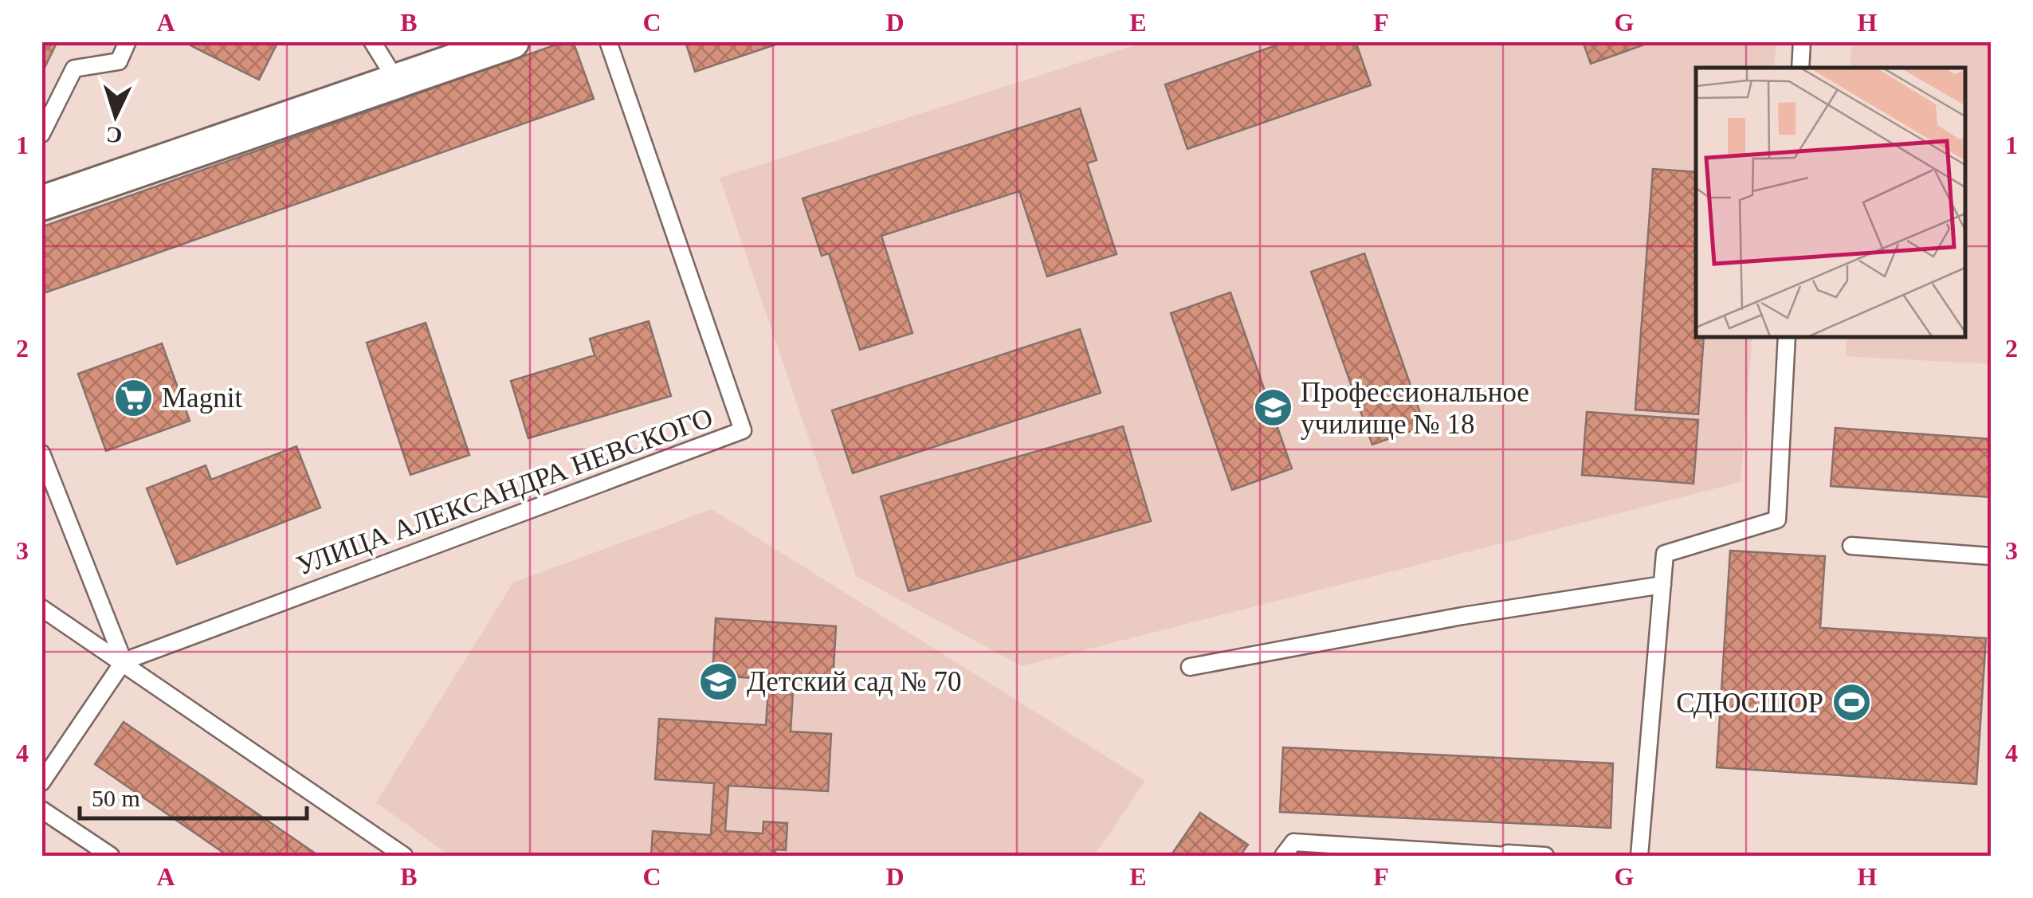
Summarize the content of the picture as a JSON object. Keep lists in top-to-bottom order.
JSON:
{
  "streets": {
    "lane": ["УЛИЦА АЛЕКСАНДРА НЕВСКОГО"]
  },
  "places": {
    "supermarket": ["Magnit"],
    "school or university": ["Профессиональное училище № 18", "Детский сад № 70"],
    "sports": ["СДЮСШОР"]
  },
  "scale_bar": "50 m",
  "north": "bottom",
  "grid": {
    "columns": [
      "A",
      "B",
      "C",
      "D",
      "E",
      "F",
      "G",
      "H"
    ],
    "rows": [
      "1",
      "2",
      "3",
      "4"
    ]
  }
}
